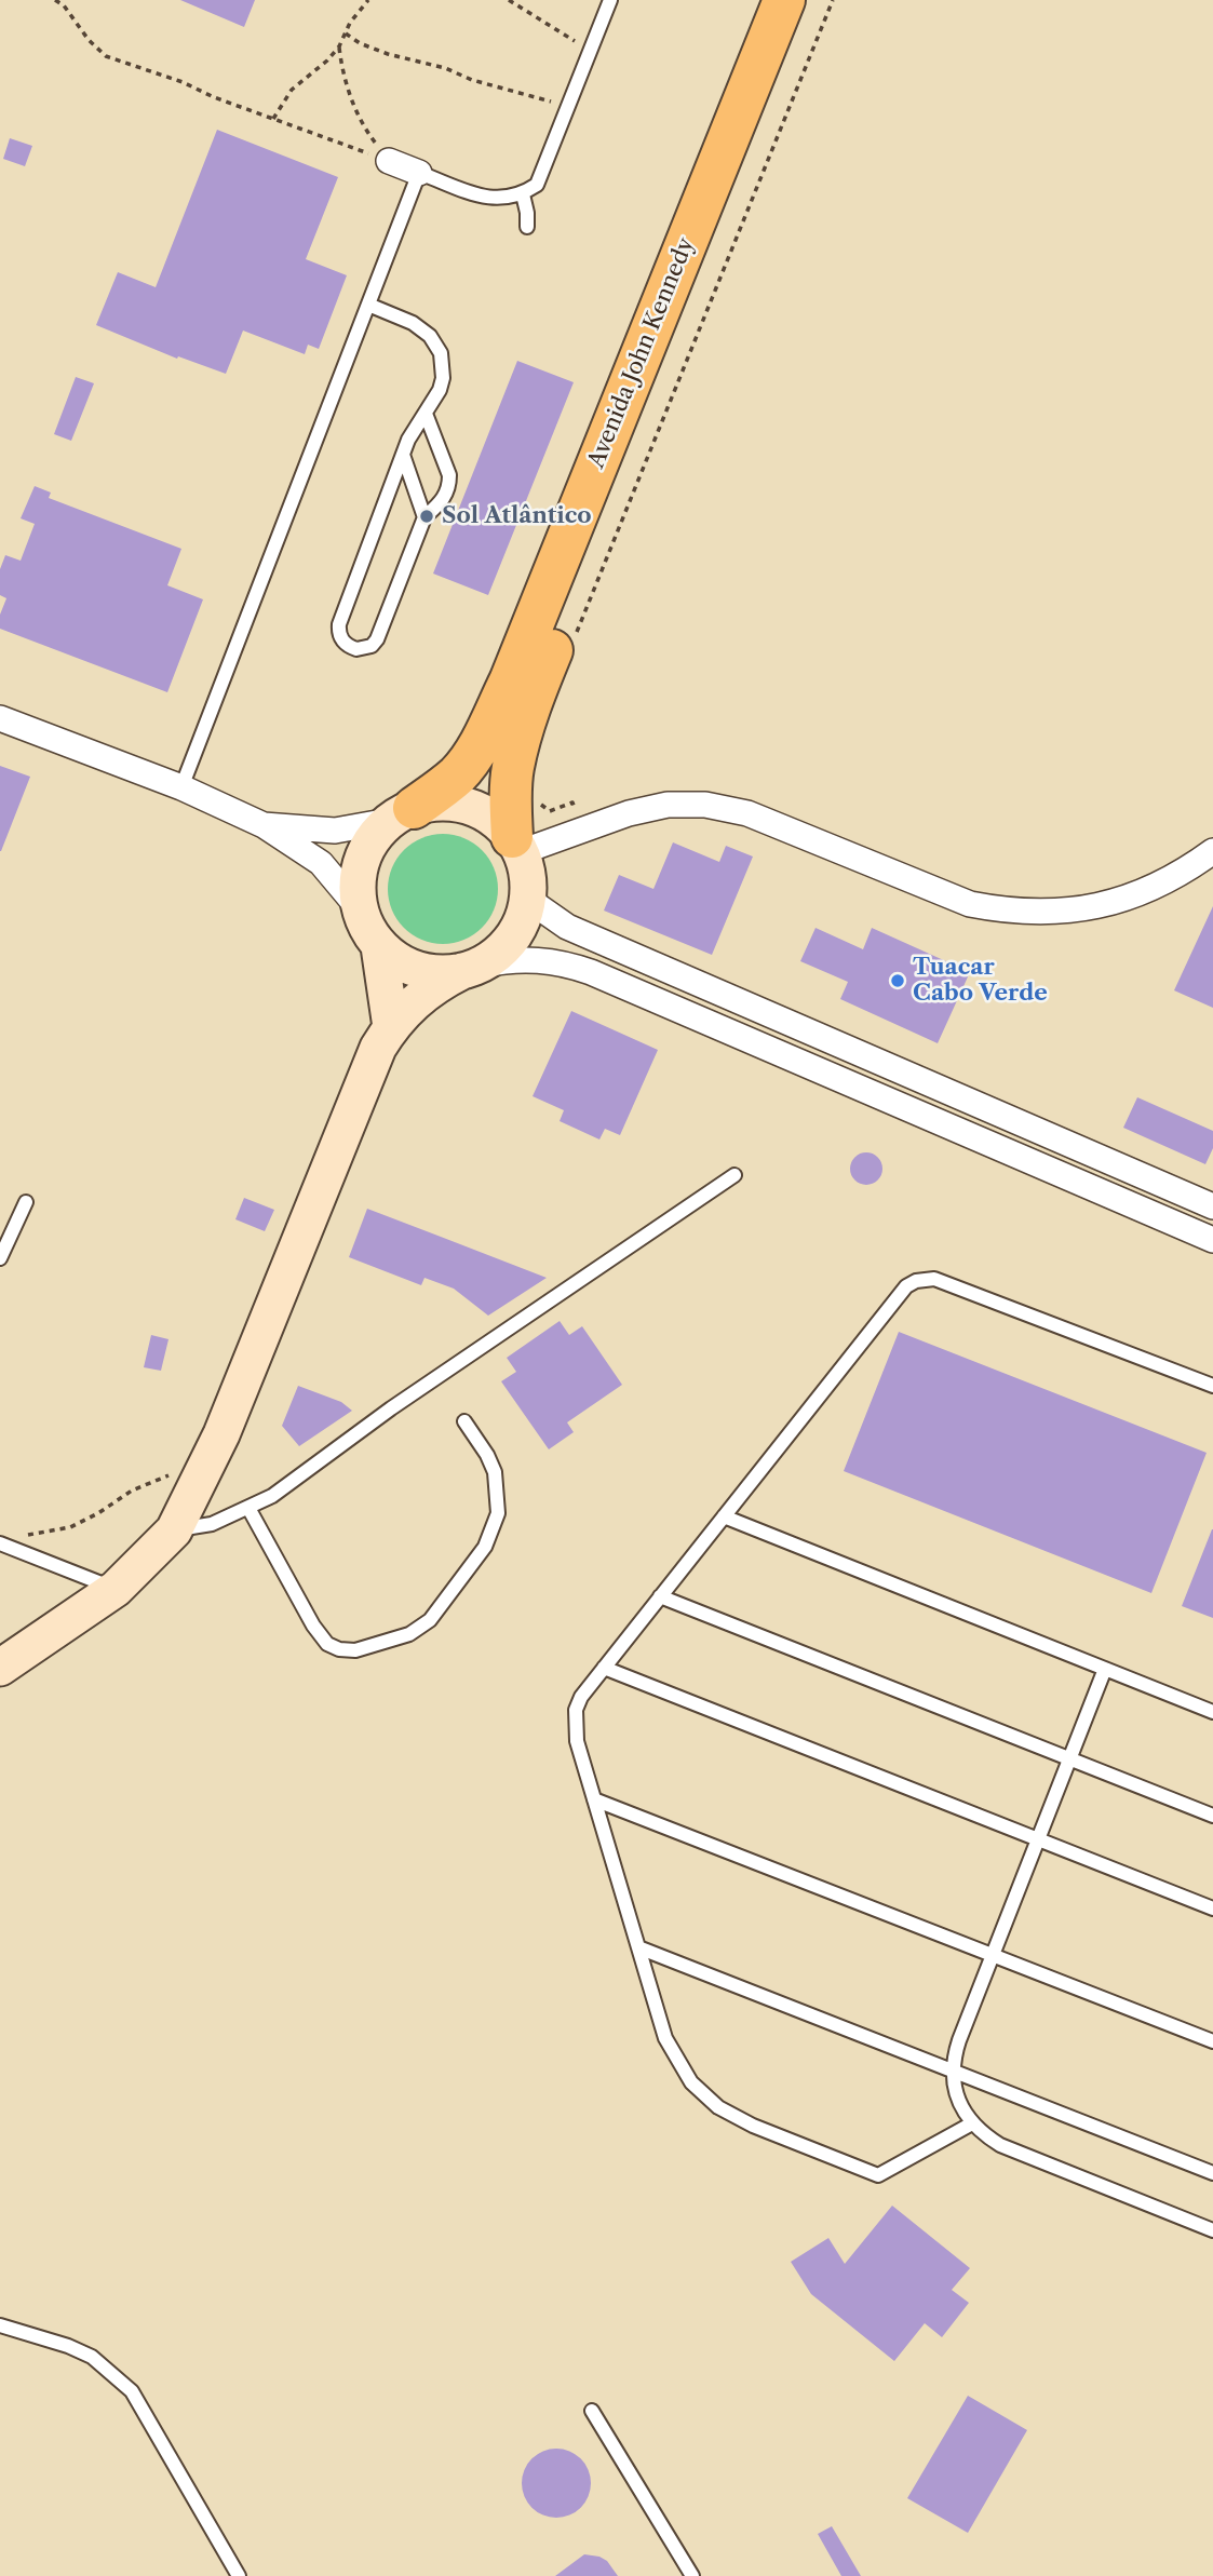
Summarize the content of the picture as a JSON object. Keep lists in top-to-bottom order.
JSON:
{
  "streets": {
    "highway": ["Avenida John Kennedy"]
  },
  "places": ["Sol Atlântico", "Tuacar Cabo Verde"]
}
